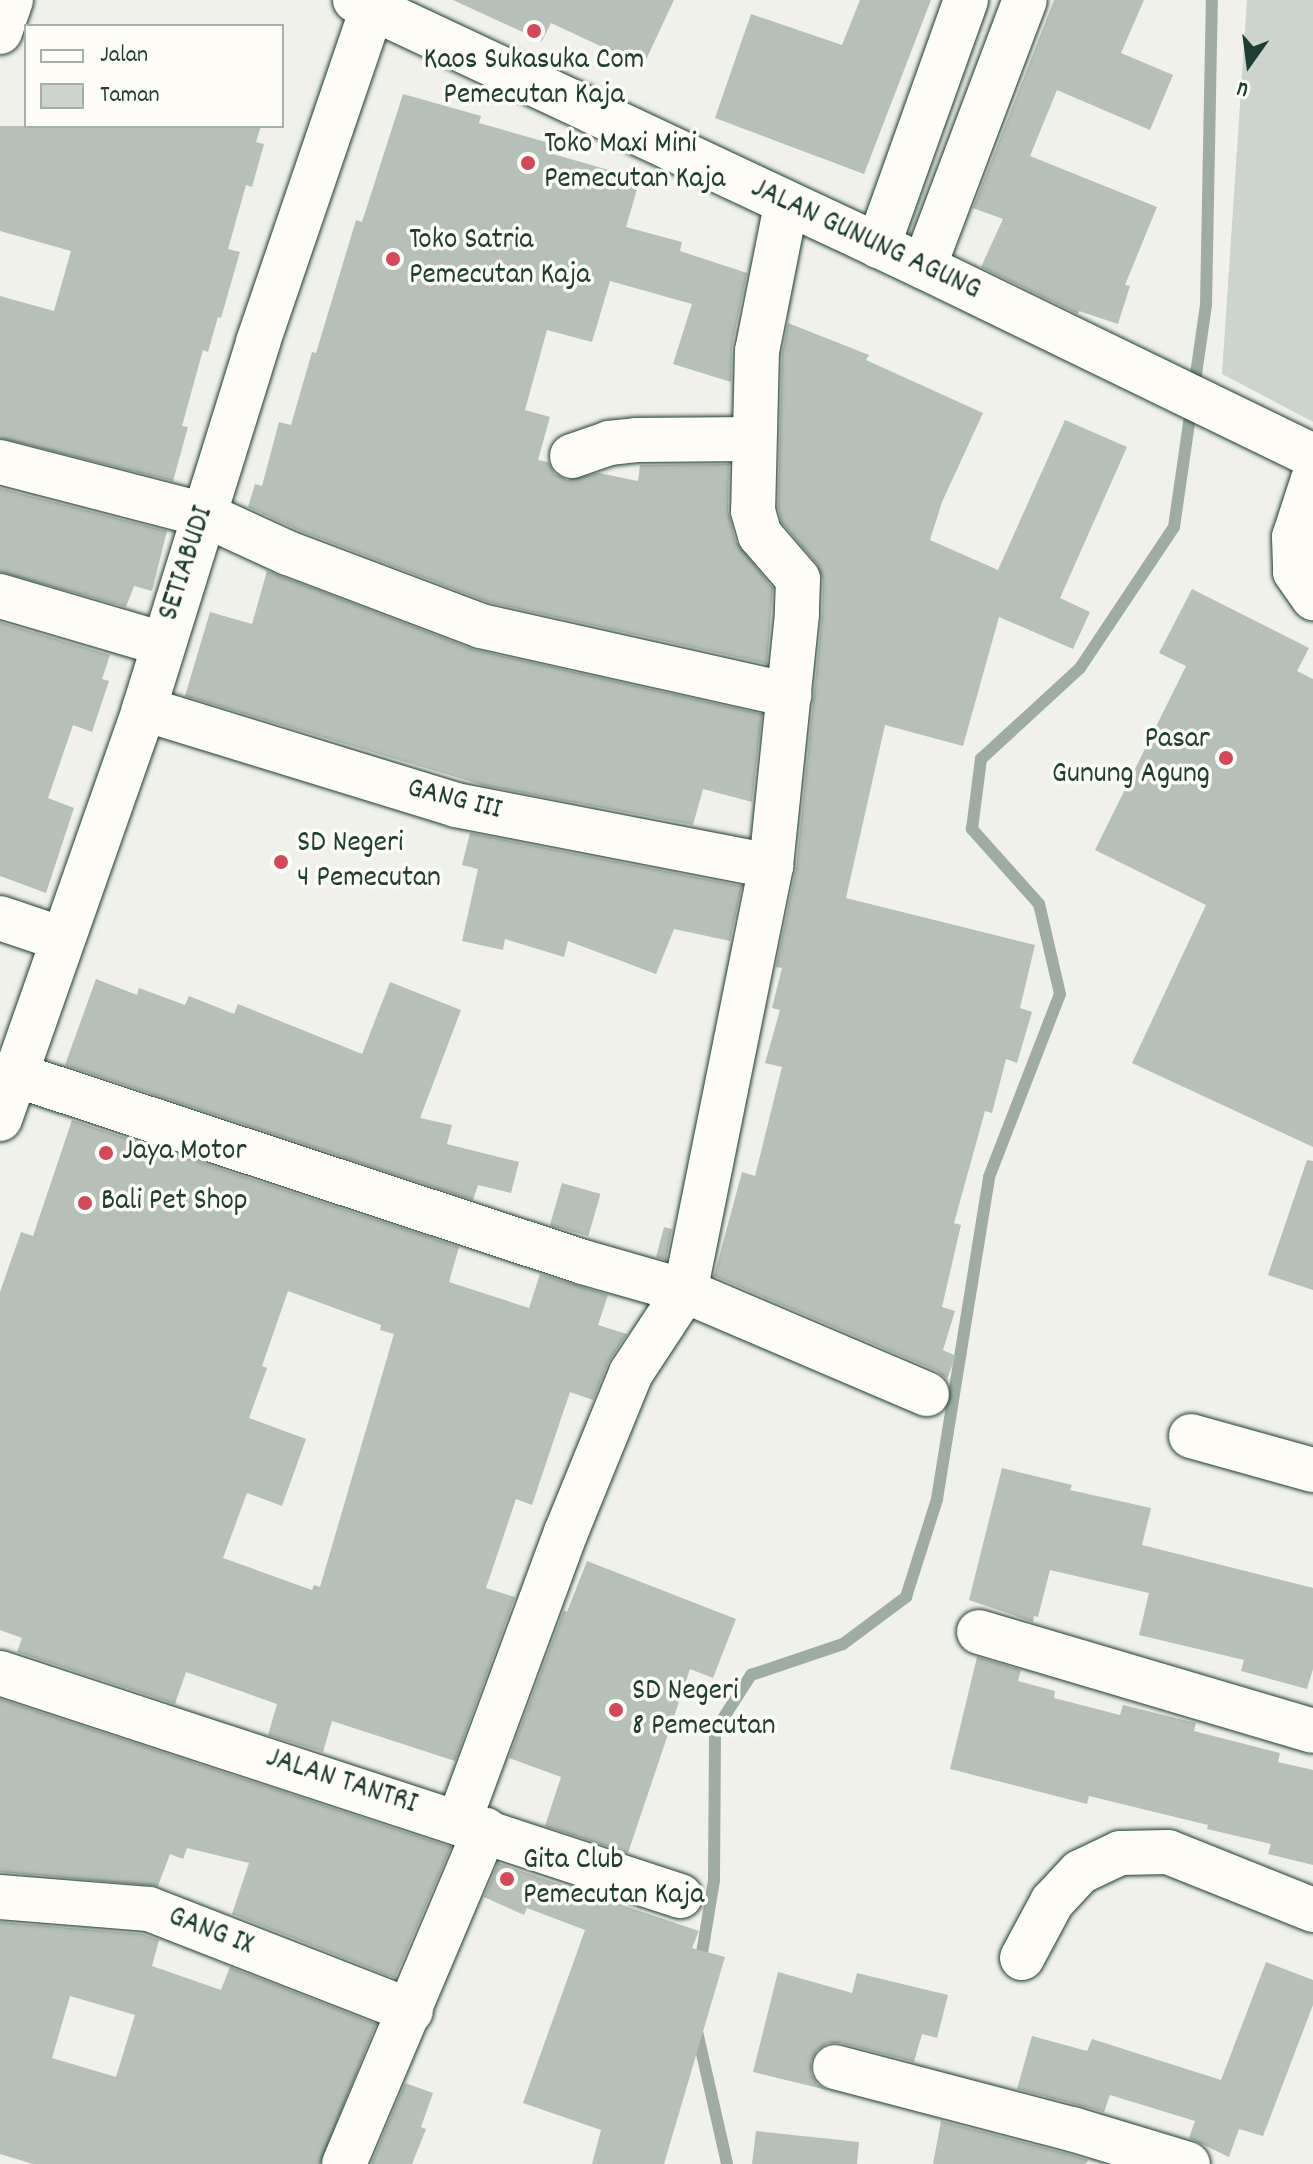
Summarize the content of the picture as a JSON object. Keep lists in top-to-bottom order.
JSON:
{
  "streets": {
    "street": [
      "JALAN GUNUNG AGUNG",
      "SETIABUDI",
      "GANG III",
      "JALAN TANTRI",
      "GANG IX"
    ]
  },
  "crossings": [
    ["JALAN GUNUNG AGUNG", "SETIABUDI"],
    ["SETIABUDI", "GANG III"]
  ],
  "places": [
    "Kaos Sukasuka Com Pemecutan Kaja",
    "Toko Maxi Mini Pemecutan Kaja",
    "Toko Satria Pemecutan Kaja",
    "Pasar Gunung Agung",
    "SD Negeri 4 Pemecutan",
    "Jaya Motor",
    "Bali Pet Shop",
    "SD Negeri 8 Pemecutan",
    "Gita Club Pemecutan Kaja"
  ],
  "legend": ["Jalan", "Taman"],
  "north": "bottom"
}
